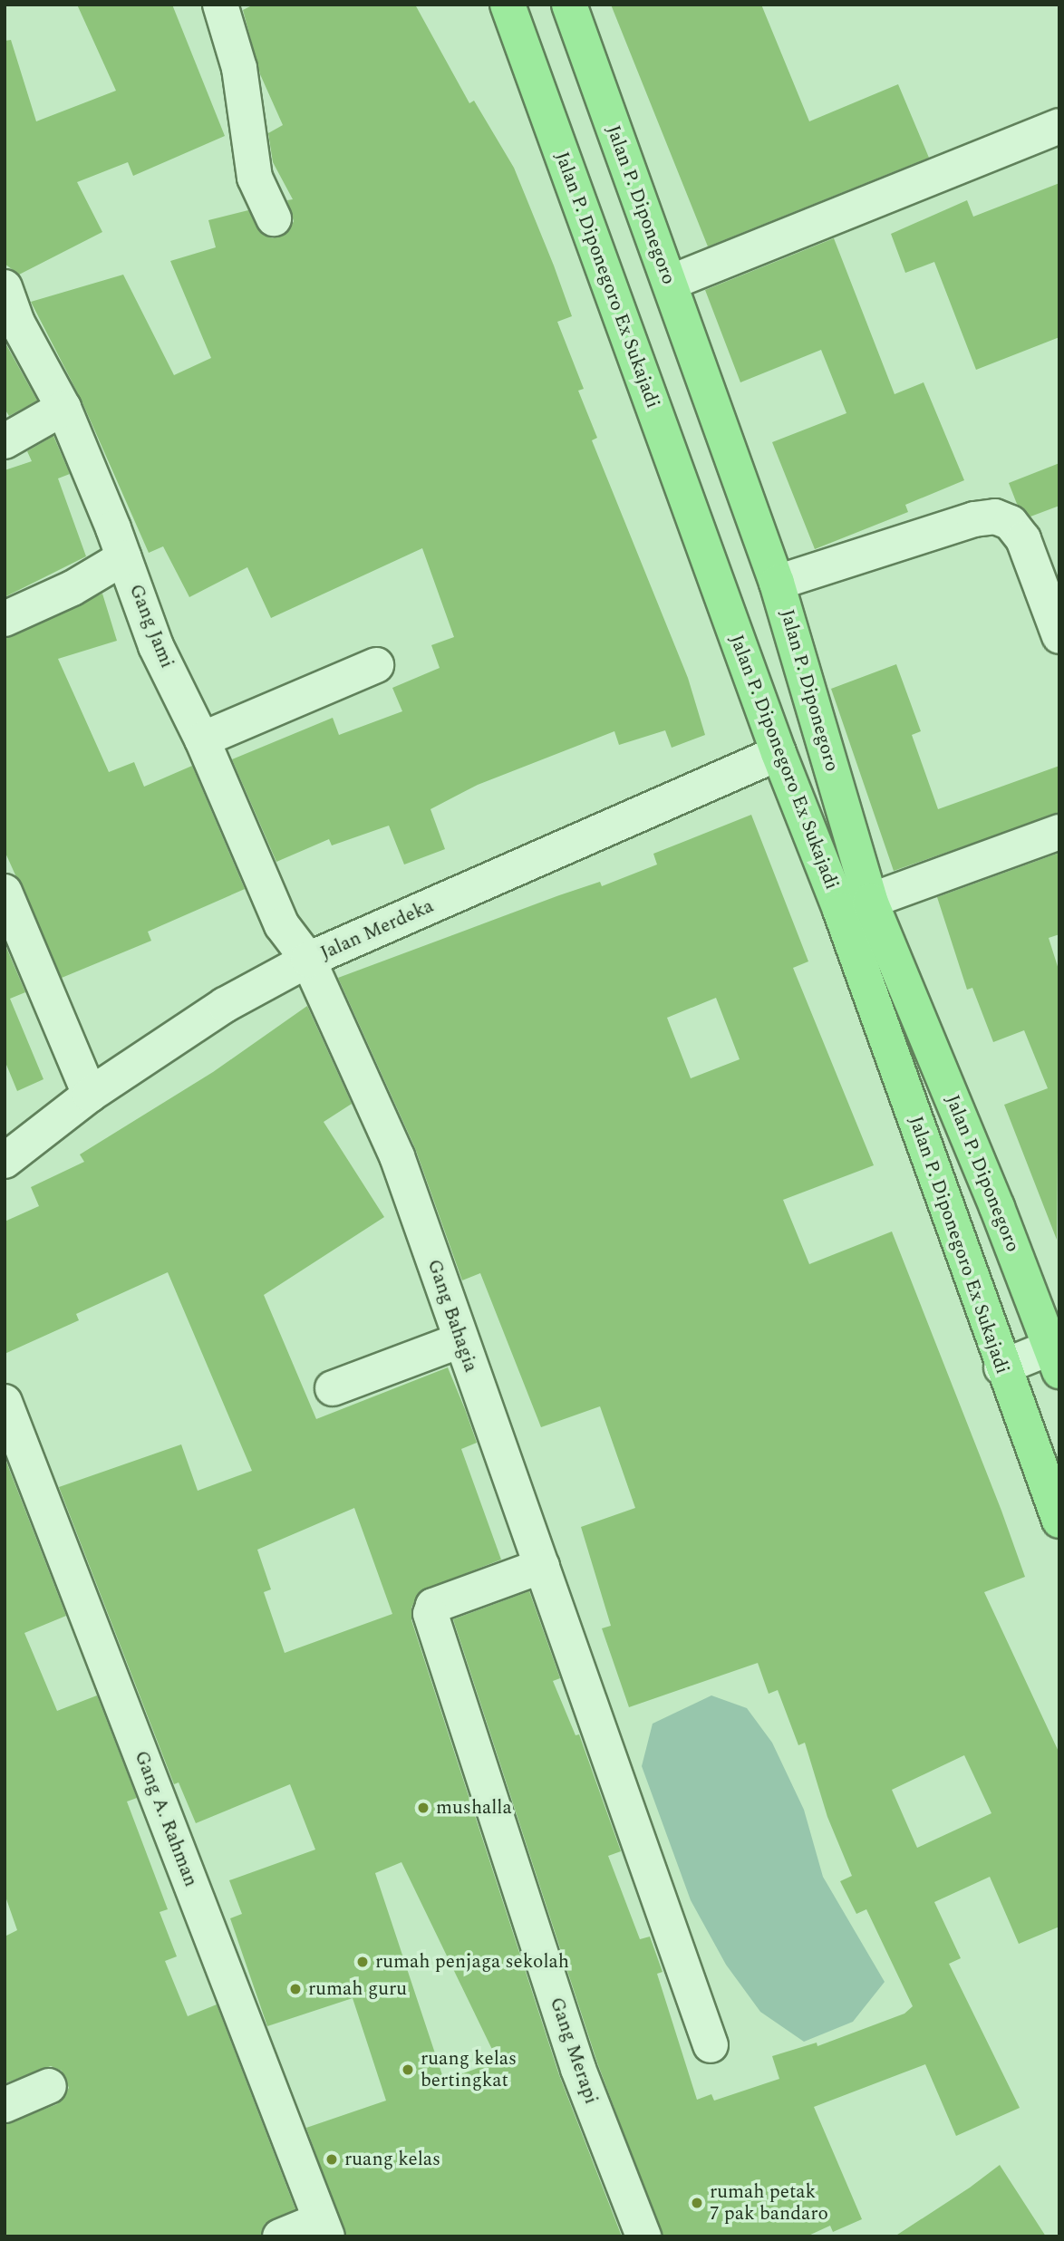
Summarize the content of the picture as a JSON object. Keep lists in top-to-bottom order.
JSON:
{
  "streets": {
    "main road": ["Jalan P. Diponegoro", "Jalan P. Diponegoro Ex Sukajadi"],
    "street": [
      "Gang Jami",
      "Jalan Merdeka",
      "Gang Bahagia",
      "Gang A. Rahman",
      "Gang Merapi"
    ]
  },
  "crossings": [
    ["Jalan P. Diponegoro Ex Sukajadi", "Jalan Merdeka"],
    ["Gang Jami", "Jalan Merdeka"],
    ["Gang Jami", "Gang Bahagia"],
    ["Jalan Merdeka", "Gang Bahagia"],
    ["Gang Bahagia", "Gang Merapi"]
  ],
  "places": [
    "mushalla",
    "rumah penjaga sekolah",
    "rumah guru",
    "ruang kelas bertingkat",
    "ruang kelas",
    "rumah petak 7 pak bandaro"
  ]
}
